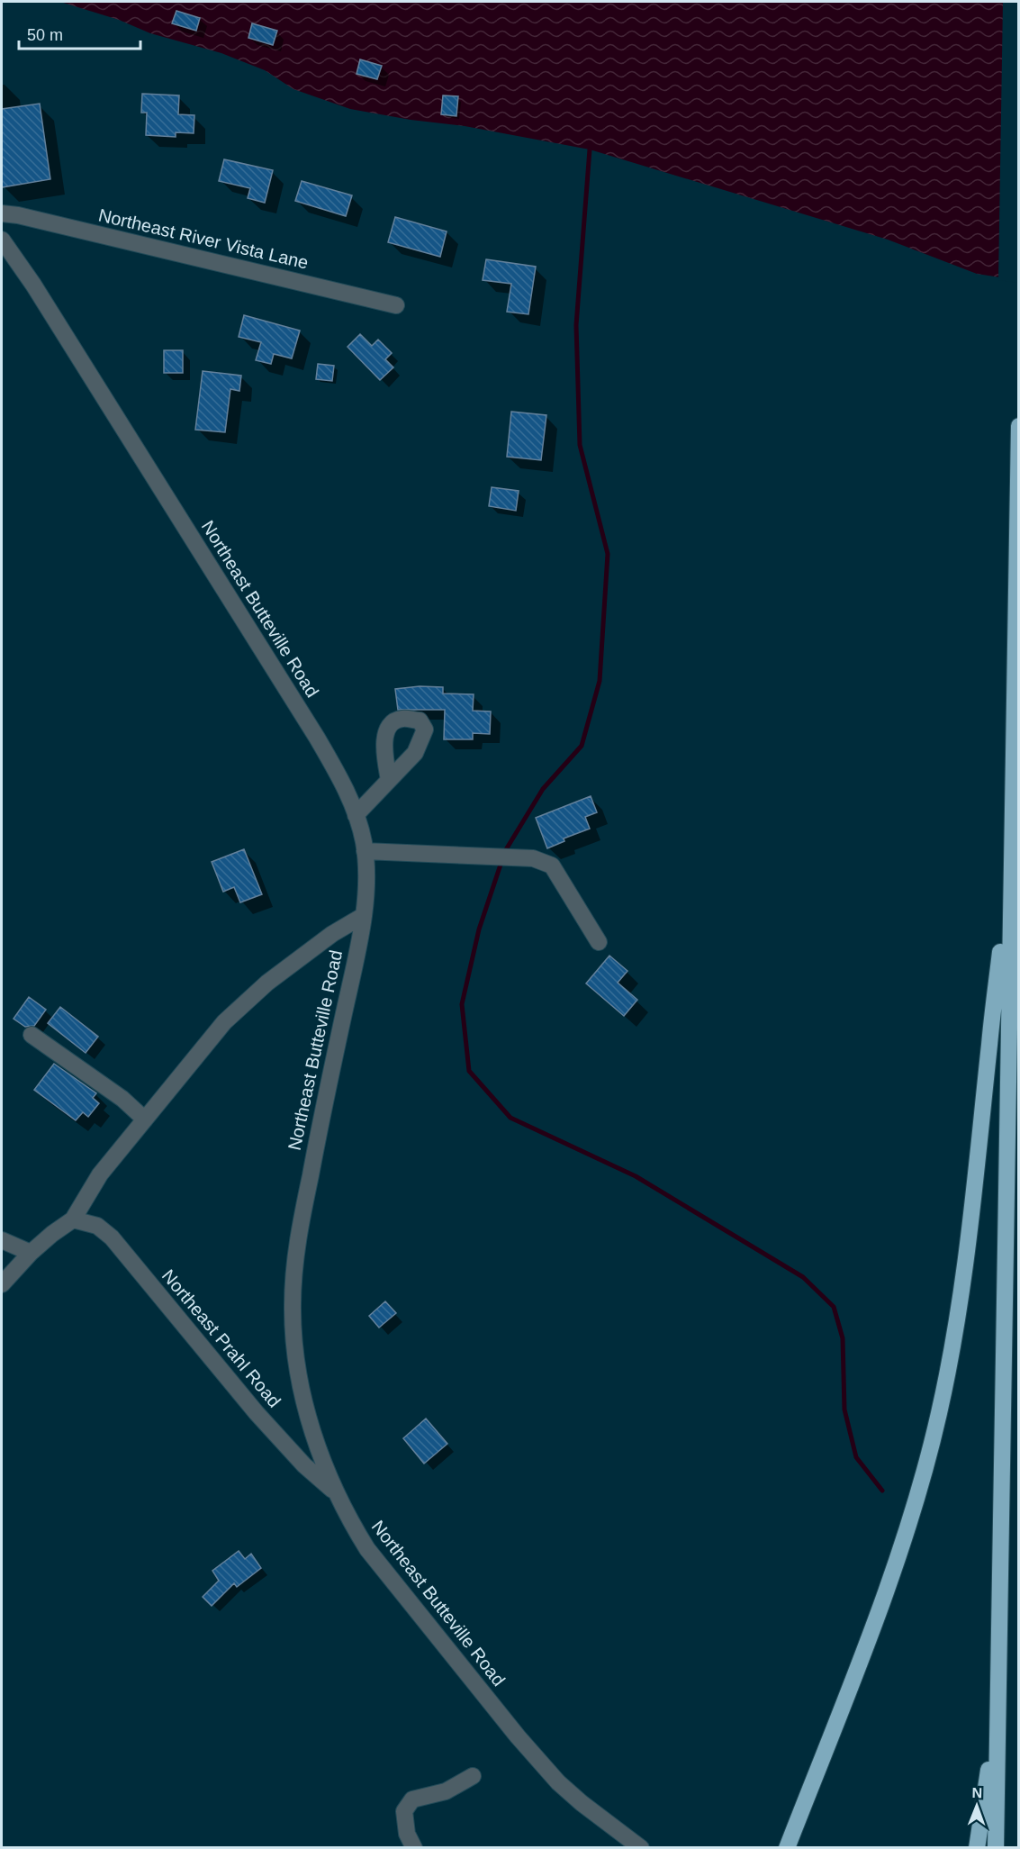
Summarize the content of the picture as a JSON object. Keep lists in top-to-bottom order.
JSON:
{
  "streets": {
    "street": ["Northeast River Vista Lane", "Northeast Butteville Road", "Northeast Prahl Road"]
  },
  "crossings": [
    ["Northeast Butteville Road", "Northeast Prahl Road"]
  ],
  "scale_bar": "50 m",
  "north": "top"
}
